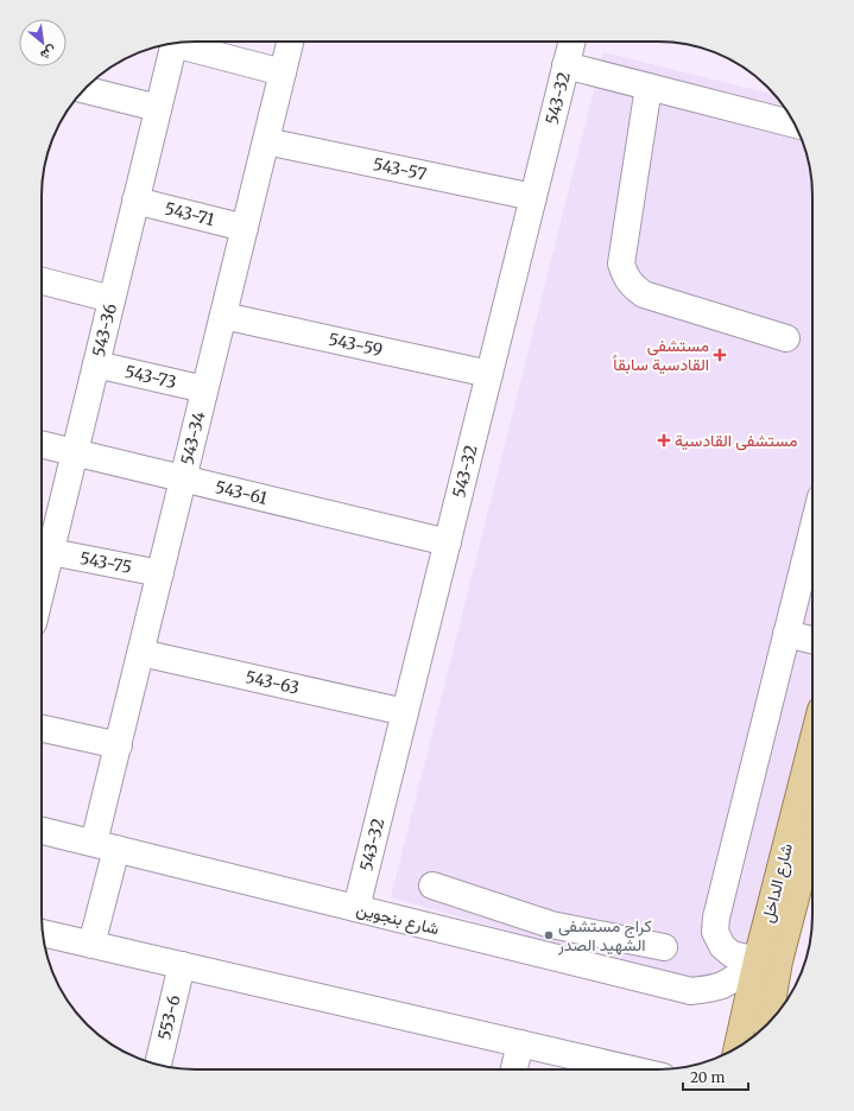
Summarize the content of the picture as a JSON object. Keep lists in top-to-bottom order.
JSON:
{
  "streets": {
    "main road": ["شارع الداخل"],
    "street": [
      "543-32",
      "543-57",
      "543-71",
      "543-36",
      "543-59",
      "543-73",
      "543-34",
      "543-61",
      "543-75",
      "543-63",
      "شارع بنجوين",
      "553-6"
    ]
  },
  "crossings": [
    ["543-32", "543-57"],
    ["543-32", "543-59"],
    ["543-32", "543-61"],
    ["543-32", "543-63"],
    ["543-32", "شارع بنجوين"],
    ["543-57", "543-34"],
    ["543-71", "543-36"],
    ["543-71", "543-34"],
    ["543-36", "543-73"],
    ["543-36", "543-61"],
    ["543-36", "543-75"],
    ["543-59", "543-34"],
    ["543-73", "543-34"],
    ["543-34", "543-61"],
    ["543-34", "543-75"],
    ["543-34", "543-63"],
    ["543-34", "شارع بنجوين"],
    ["شارع الداخل", "شارع بنجوين"]
  ],
  "places": {
    "health": ["مستشفى القادسية سابقاً", "مستشفى القادسية"],
    "other": ["كراج مستشفى الشهيد الصدر"]
  },
  "scale_bar": "20 m",
  "north": "bottom right"
}
